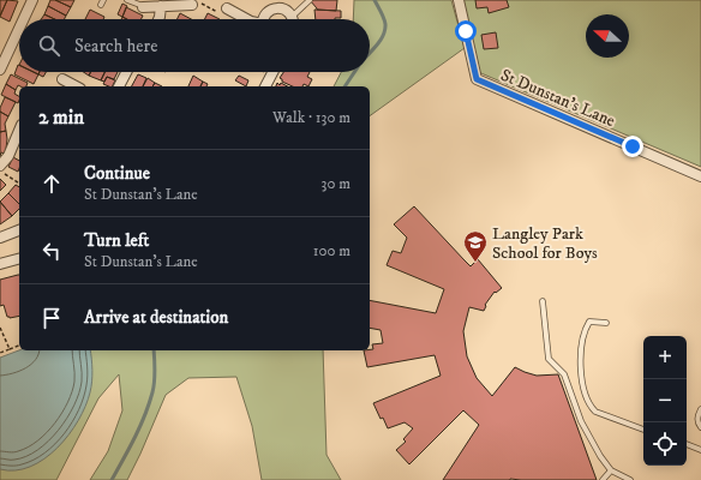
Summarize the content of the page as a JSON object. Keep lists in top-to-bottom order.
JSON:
{
  "streets": {
    "street": ["St Dunstan's Lane"]
  },
  "places": {
    "school or university": ["Langley Park School for Boys"]
  },
  "north": "left",
  "page": {
    "search": "Search here",
    "heading": ["2 min", "Walk · 130 m"],
    "list": [
      ["Continue", "St Dunstan's Lane", "30 m"],
      ["Turn left", "St Dunstan's Lane", "100 m"],
      "Arrive at destination"
    ],
    "map_buttons": ["+", "−"]
  }
}
